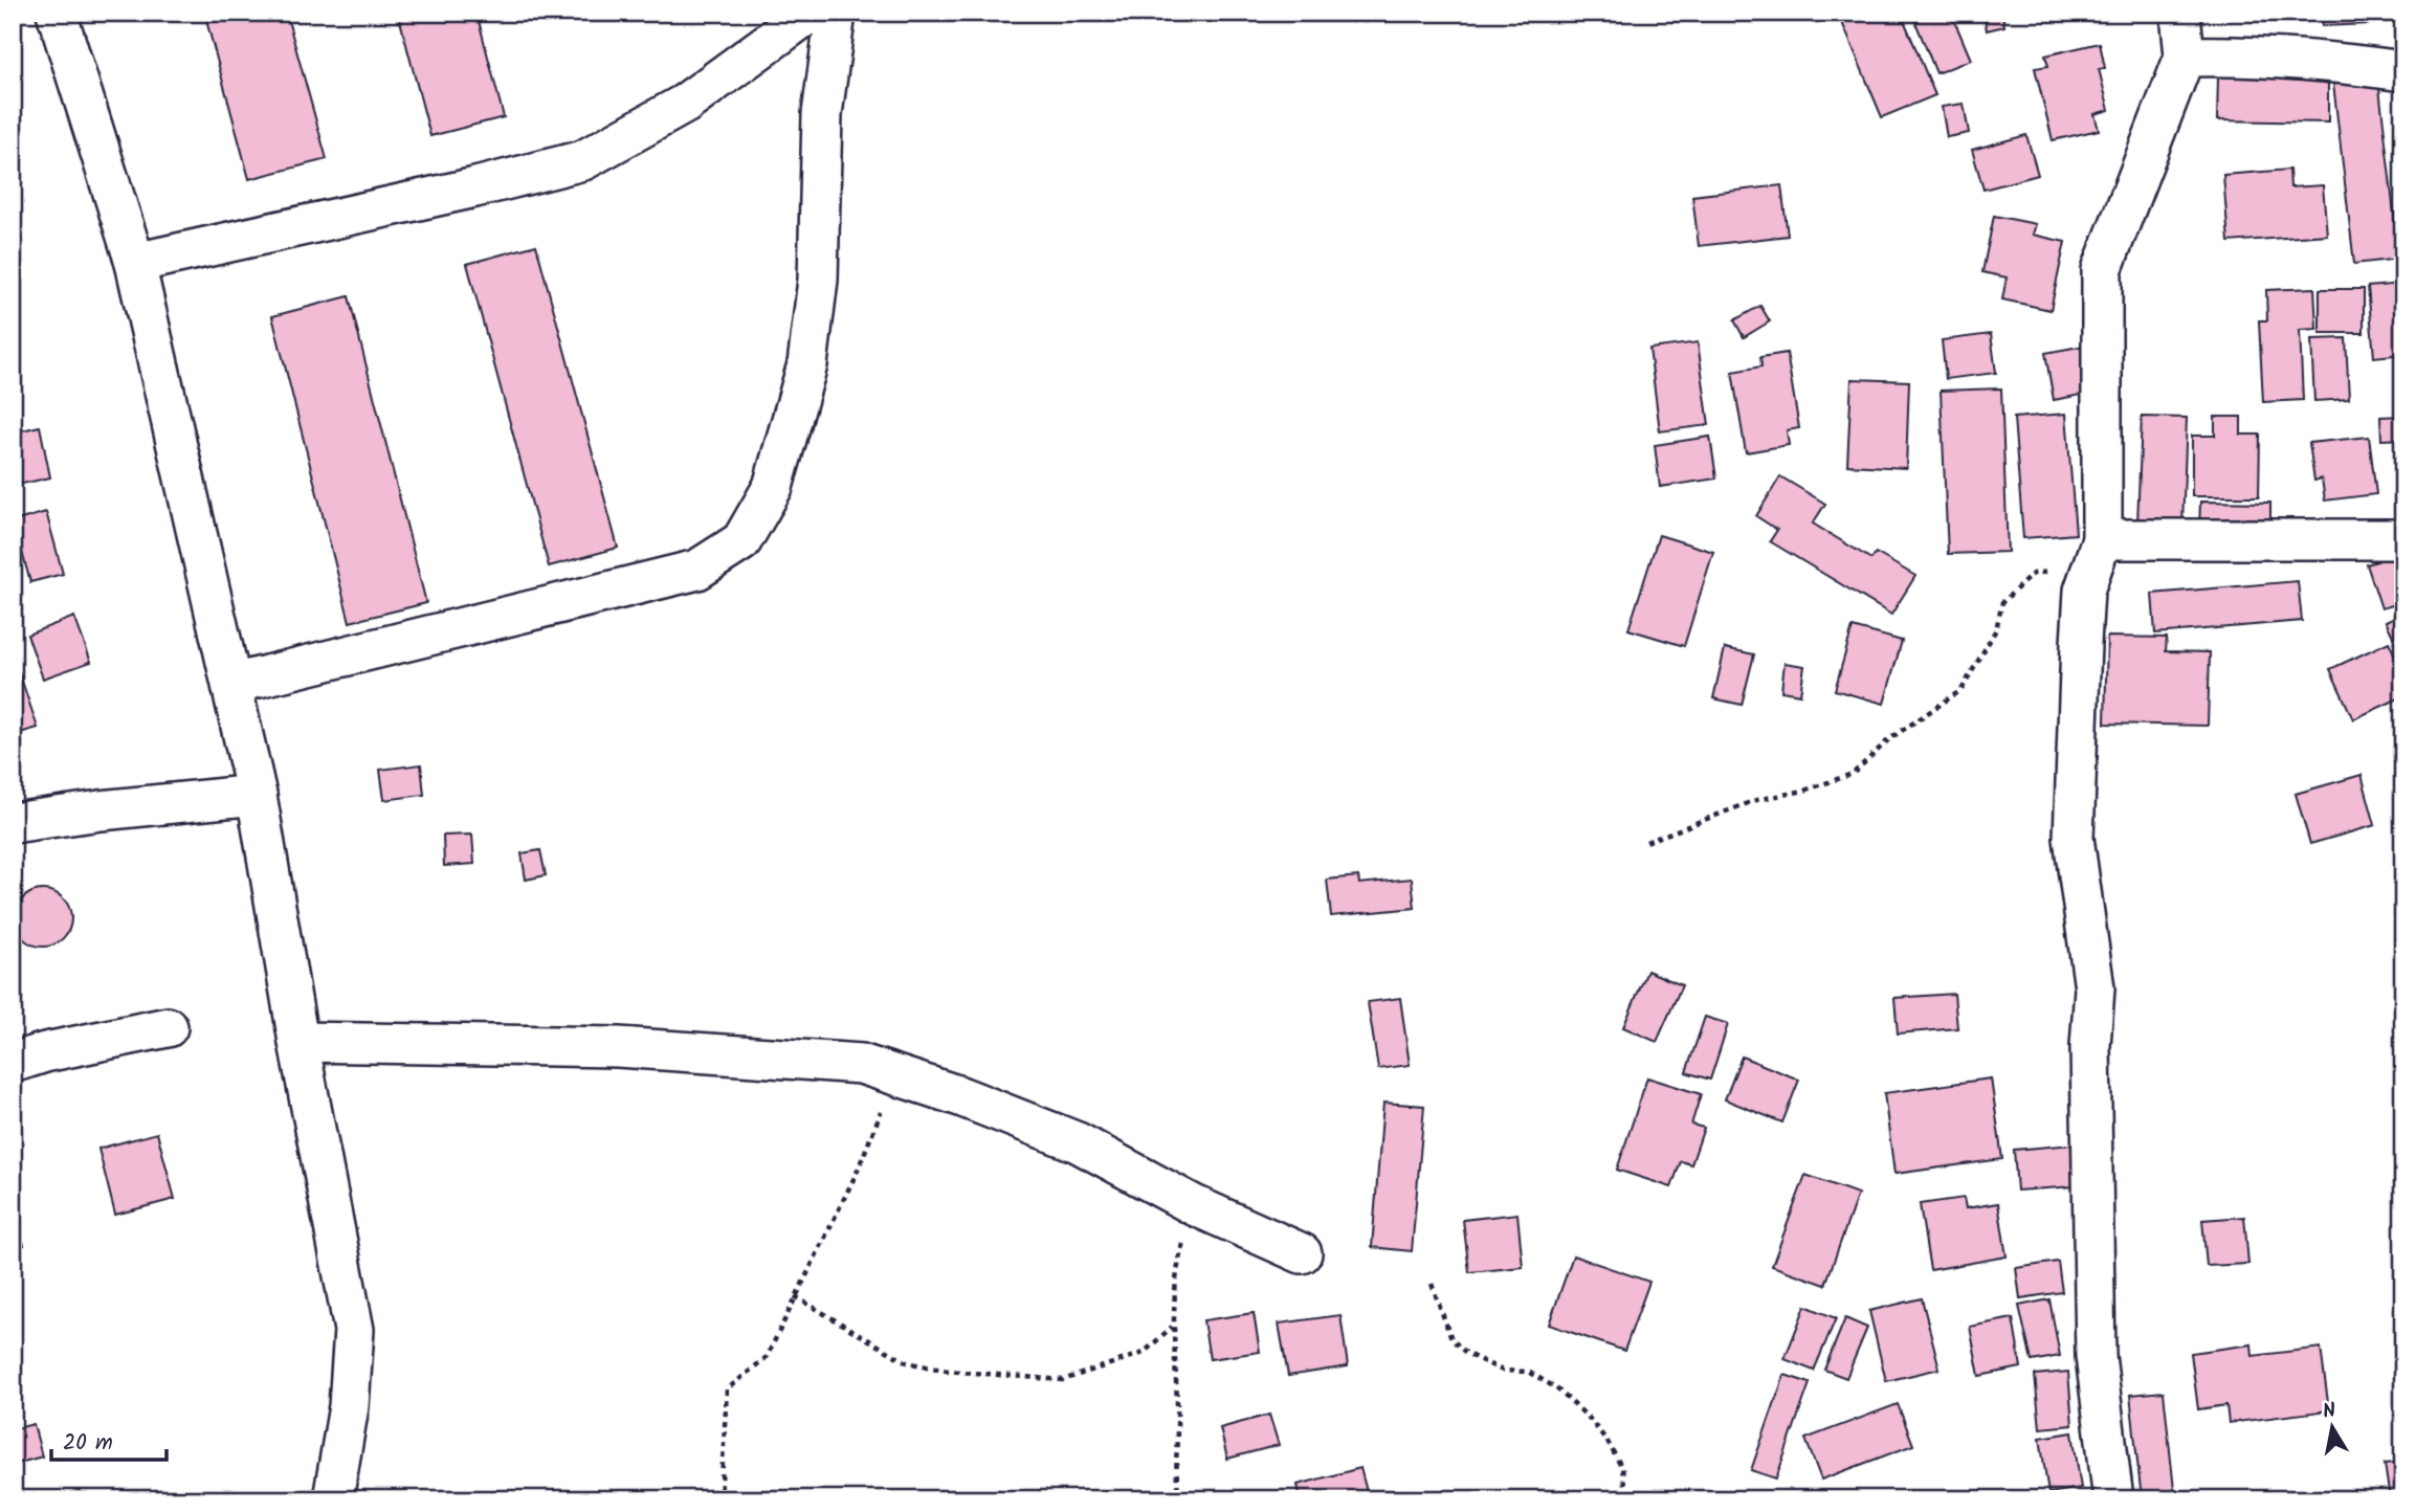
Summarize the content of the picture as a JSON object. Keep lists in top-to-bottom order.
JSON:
{
  "scale_bar": "20 m",
  "north": "top"
}
